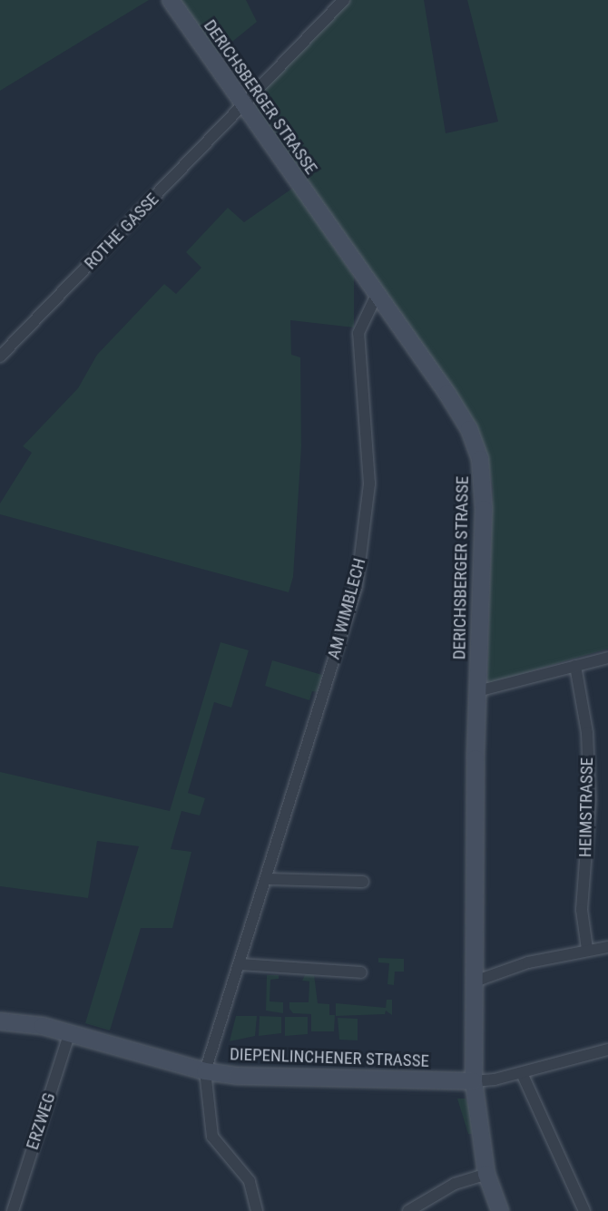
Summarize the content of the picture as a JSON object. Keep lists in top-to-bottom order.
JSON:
{
  "streets": {
    "street": [
      "DERICHSBERGER STRASSE",
      "ROTHE GASSE",
      "AM WIMBLECH",
      "HEIMSTRASSE",
      "DIEPENLINCHENER STRASSE",
      "ERZWEG"
    ]
  },
  "crossings": [
    ["DERICHSBERGER STRASSE", "ROTHE GASSE"],
    ["DERICHSBERGER STRASSE", "AM WIMBLECH"],
    ["DERICHSBERGER STRASSE", "DIEPENLINCHENER STRASSE"],
    ["AM WIMBLECH", "DIEPENLINCHENER STRASSE"],
    ["DIEPENLINCHENER STRASSE", "ERZWEG"]
  ]
}
